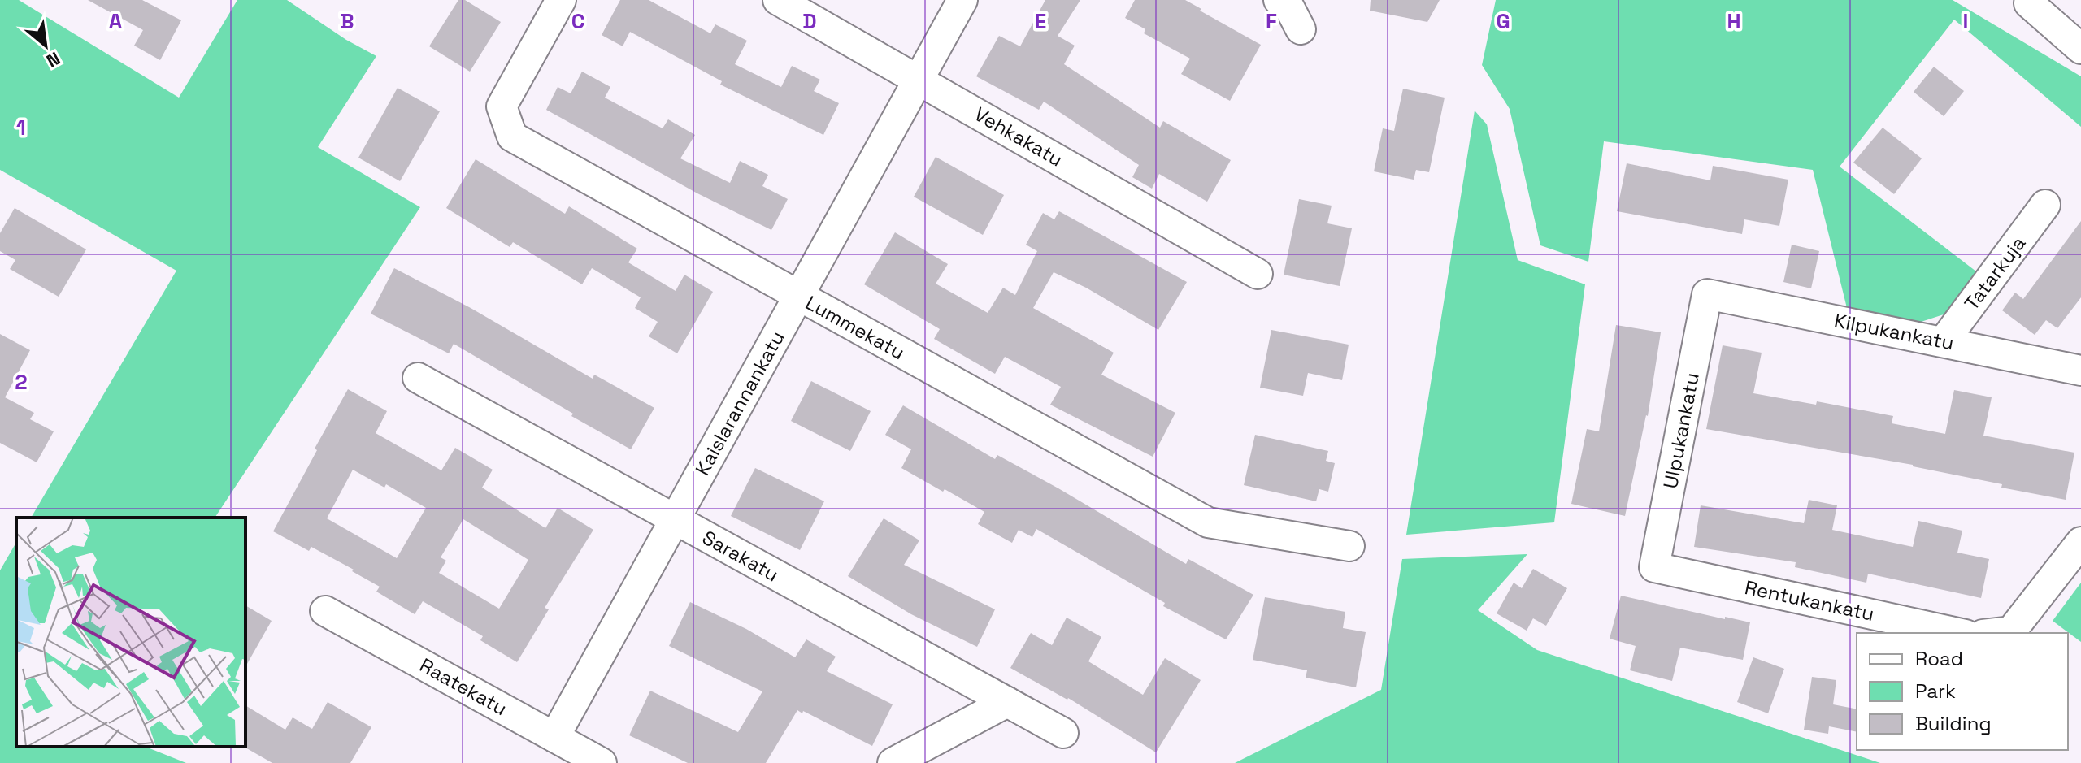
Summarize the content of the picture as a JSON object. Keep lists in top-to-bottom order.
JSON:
{
  "streets": {
    "street": [
      "Vehkakatu",
      "Tatarkuja",
      "Lummekatu",
      "Kilpukankatu",
      "Kaislarannankatu",
      "Ulpukankatu",
      "Sarakatu",
      "Rentukankatu",
      "Raatekatu"
    ]
  },
  "crossings": [
    ["Vehkakatu", "Kaislarannankatu"],
    ["Tatarkuja", "Kilpukankatu"],
    ["Lummekatu", "Kaislarannankatu"],
    ["Kilpukankatu", "Ulpukankatu"],
    ["Kaislarannankatu", "Sarakatu"],
    ["Kaislarannankatu", "Raatekatu"],
    ["Ulpukankatu", "Rentukankatu"]
  ],
  "legend": ["Road", "Park", "Building"],
  "north": "bottom right",
  "grid": {
    "columns": [
      "A",
      "B",
      "C",
      "D",
      "E",
      "F",
      "G",
      "H",
      "I"
    ],
    "rows": ["1", "2"]
  }
}
